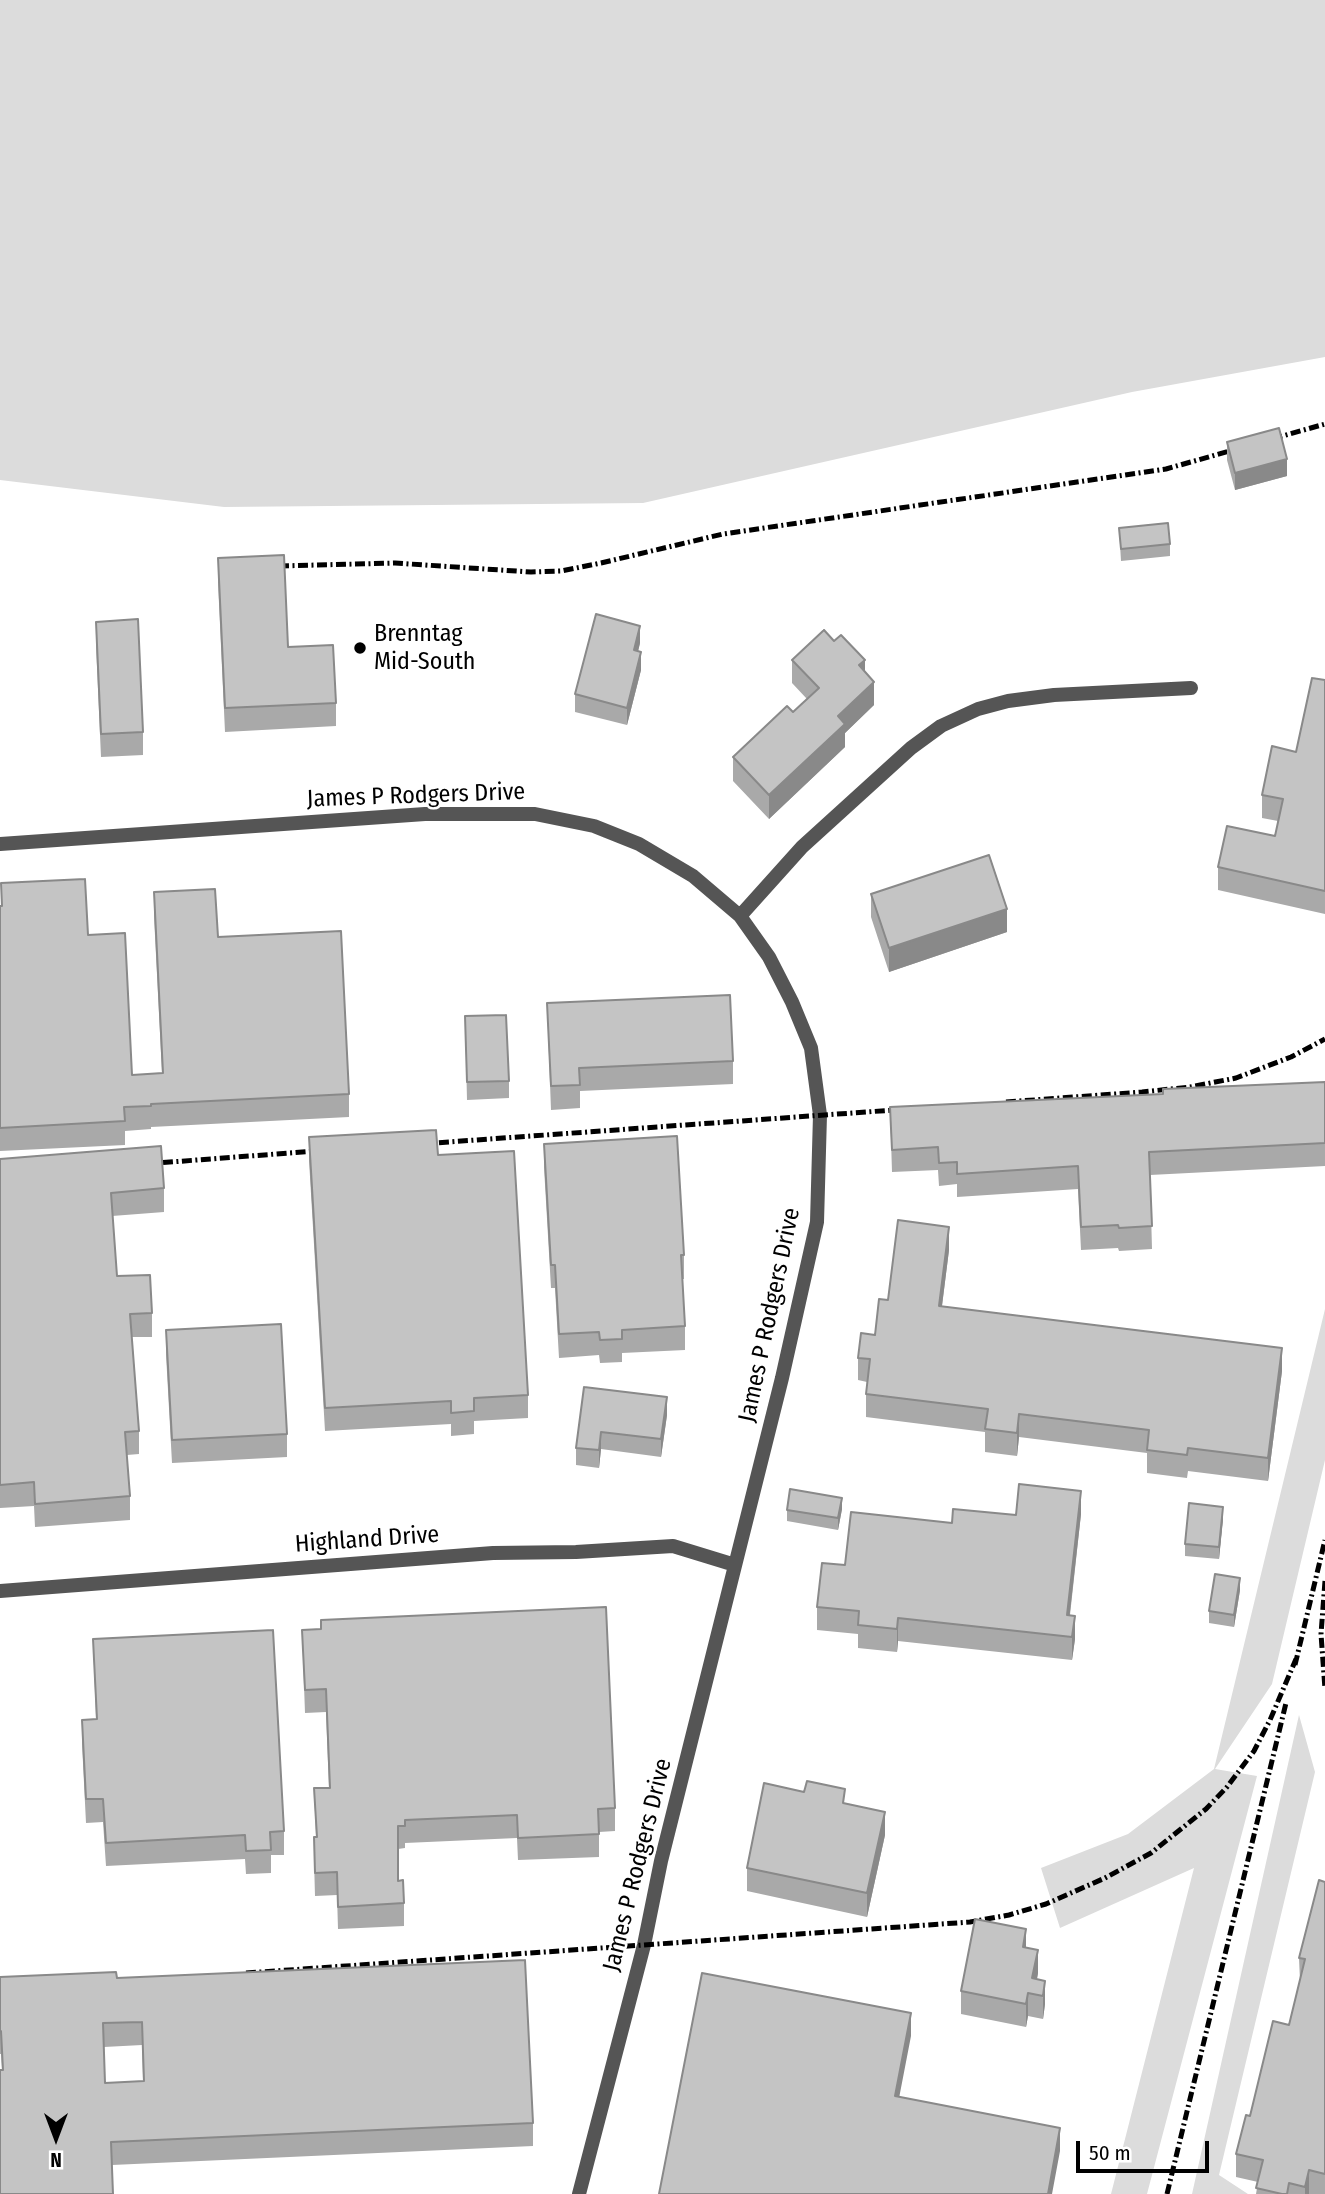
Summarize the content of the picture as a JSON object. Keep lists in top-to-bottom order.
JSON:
{
  "streets": {
    "street": ["James P Rodgers Drive", "Highland Drive"]
  },
  "crossings": [
    ["James P Rodgers Drive", "Highland Drive"]
  ],
  "places": ["Brenntag Mid-South"],
  "scale_bar": "50 m",
  "north": "bottom"
}
